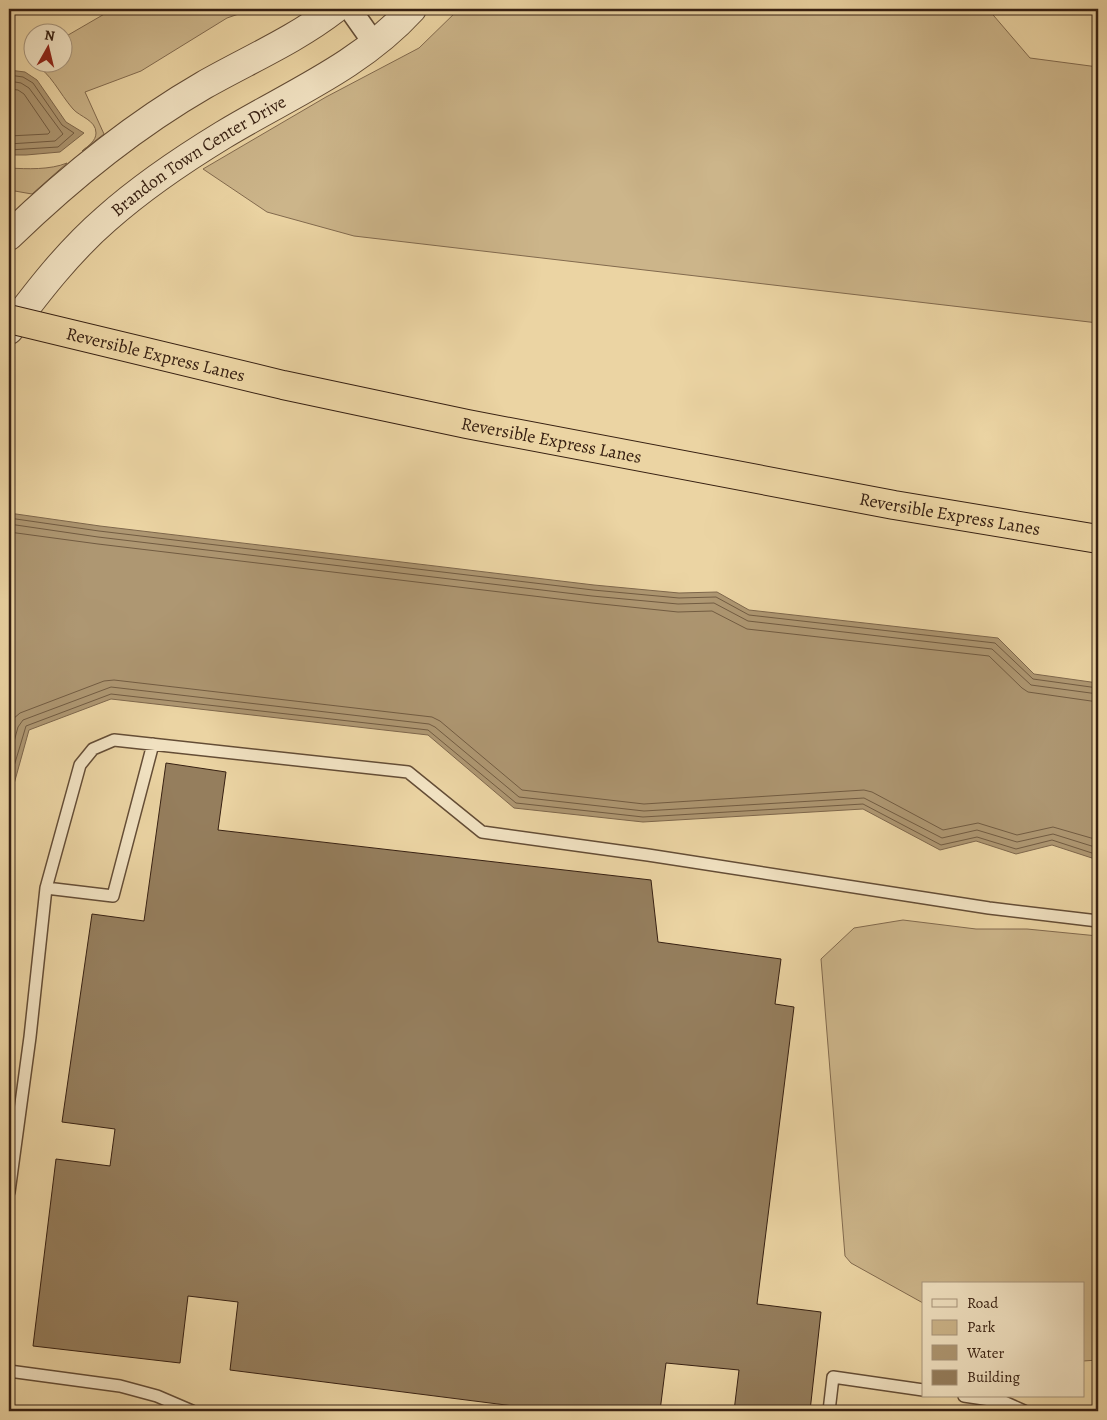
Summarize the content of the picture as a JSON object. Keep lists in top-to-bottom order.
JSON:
{
  "streets": {
    "highway": ["Reversible Express Lanes"],
    "street": ["Brandon Town Center Drive"]
  },
  "legend": [
    "Road",
    "Park",
    "Water",
    "Building"
  ],
  "north": "top"
}
